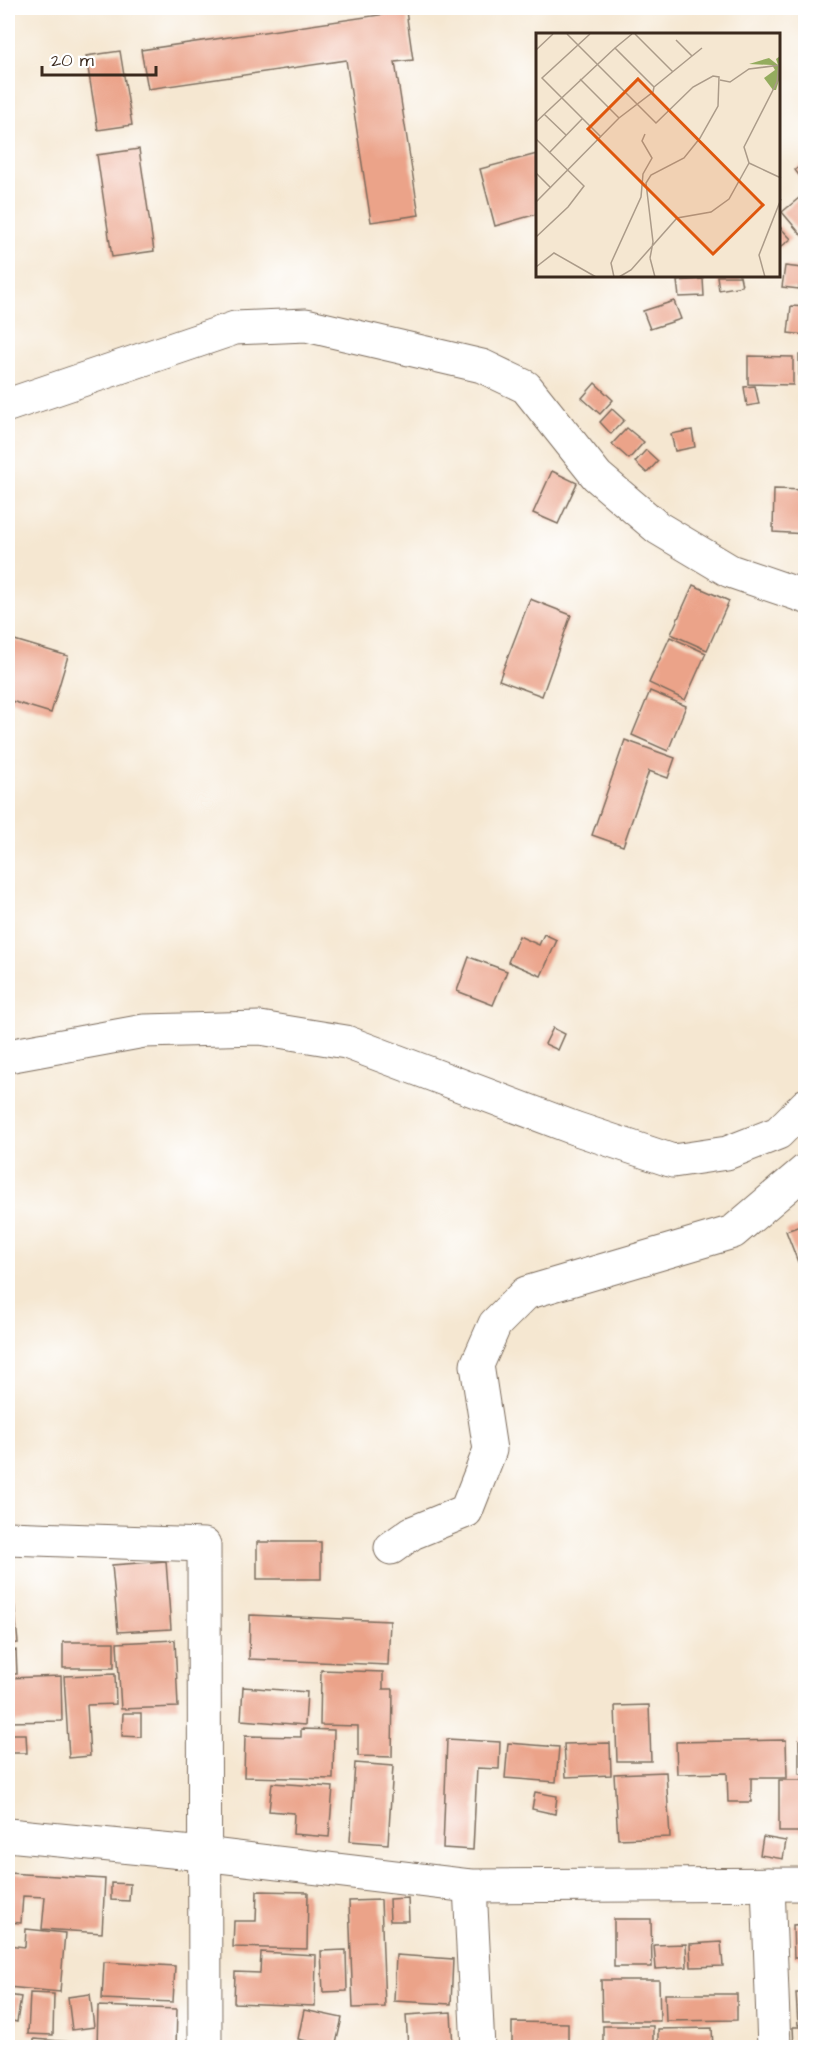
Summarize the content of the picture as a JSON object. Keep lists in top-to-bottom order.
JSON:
{
  "scale_bar": "20 m"
}
